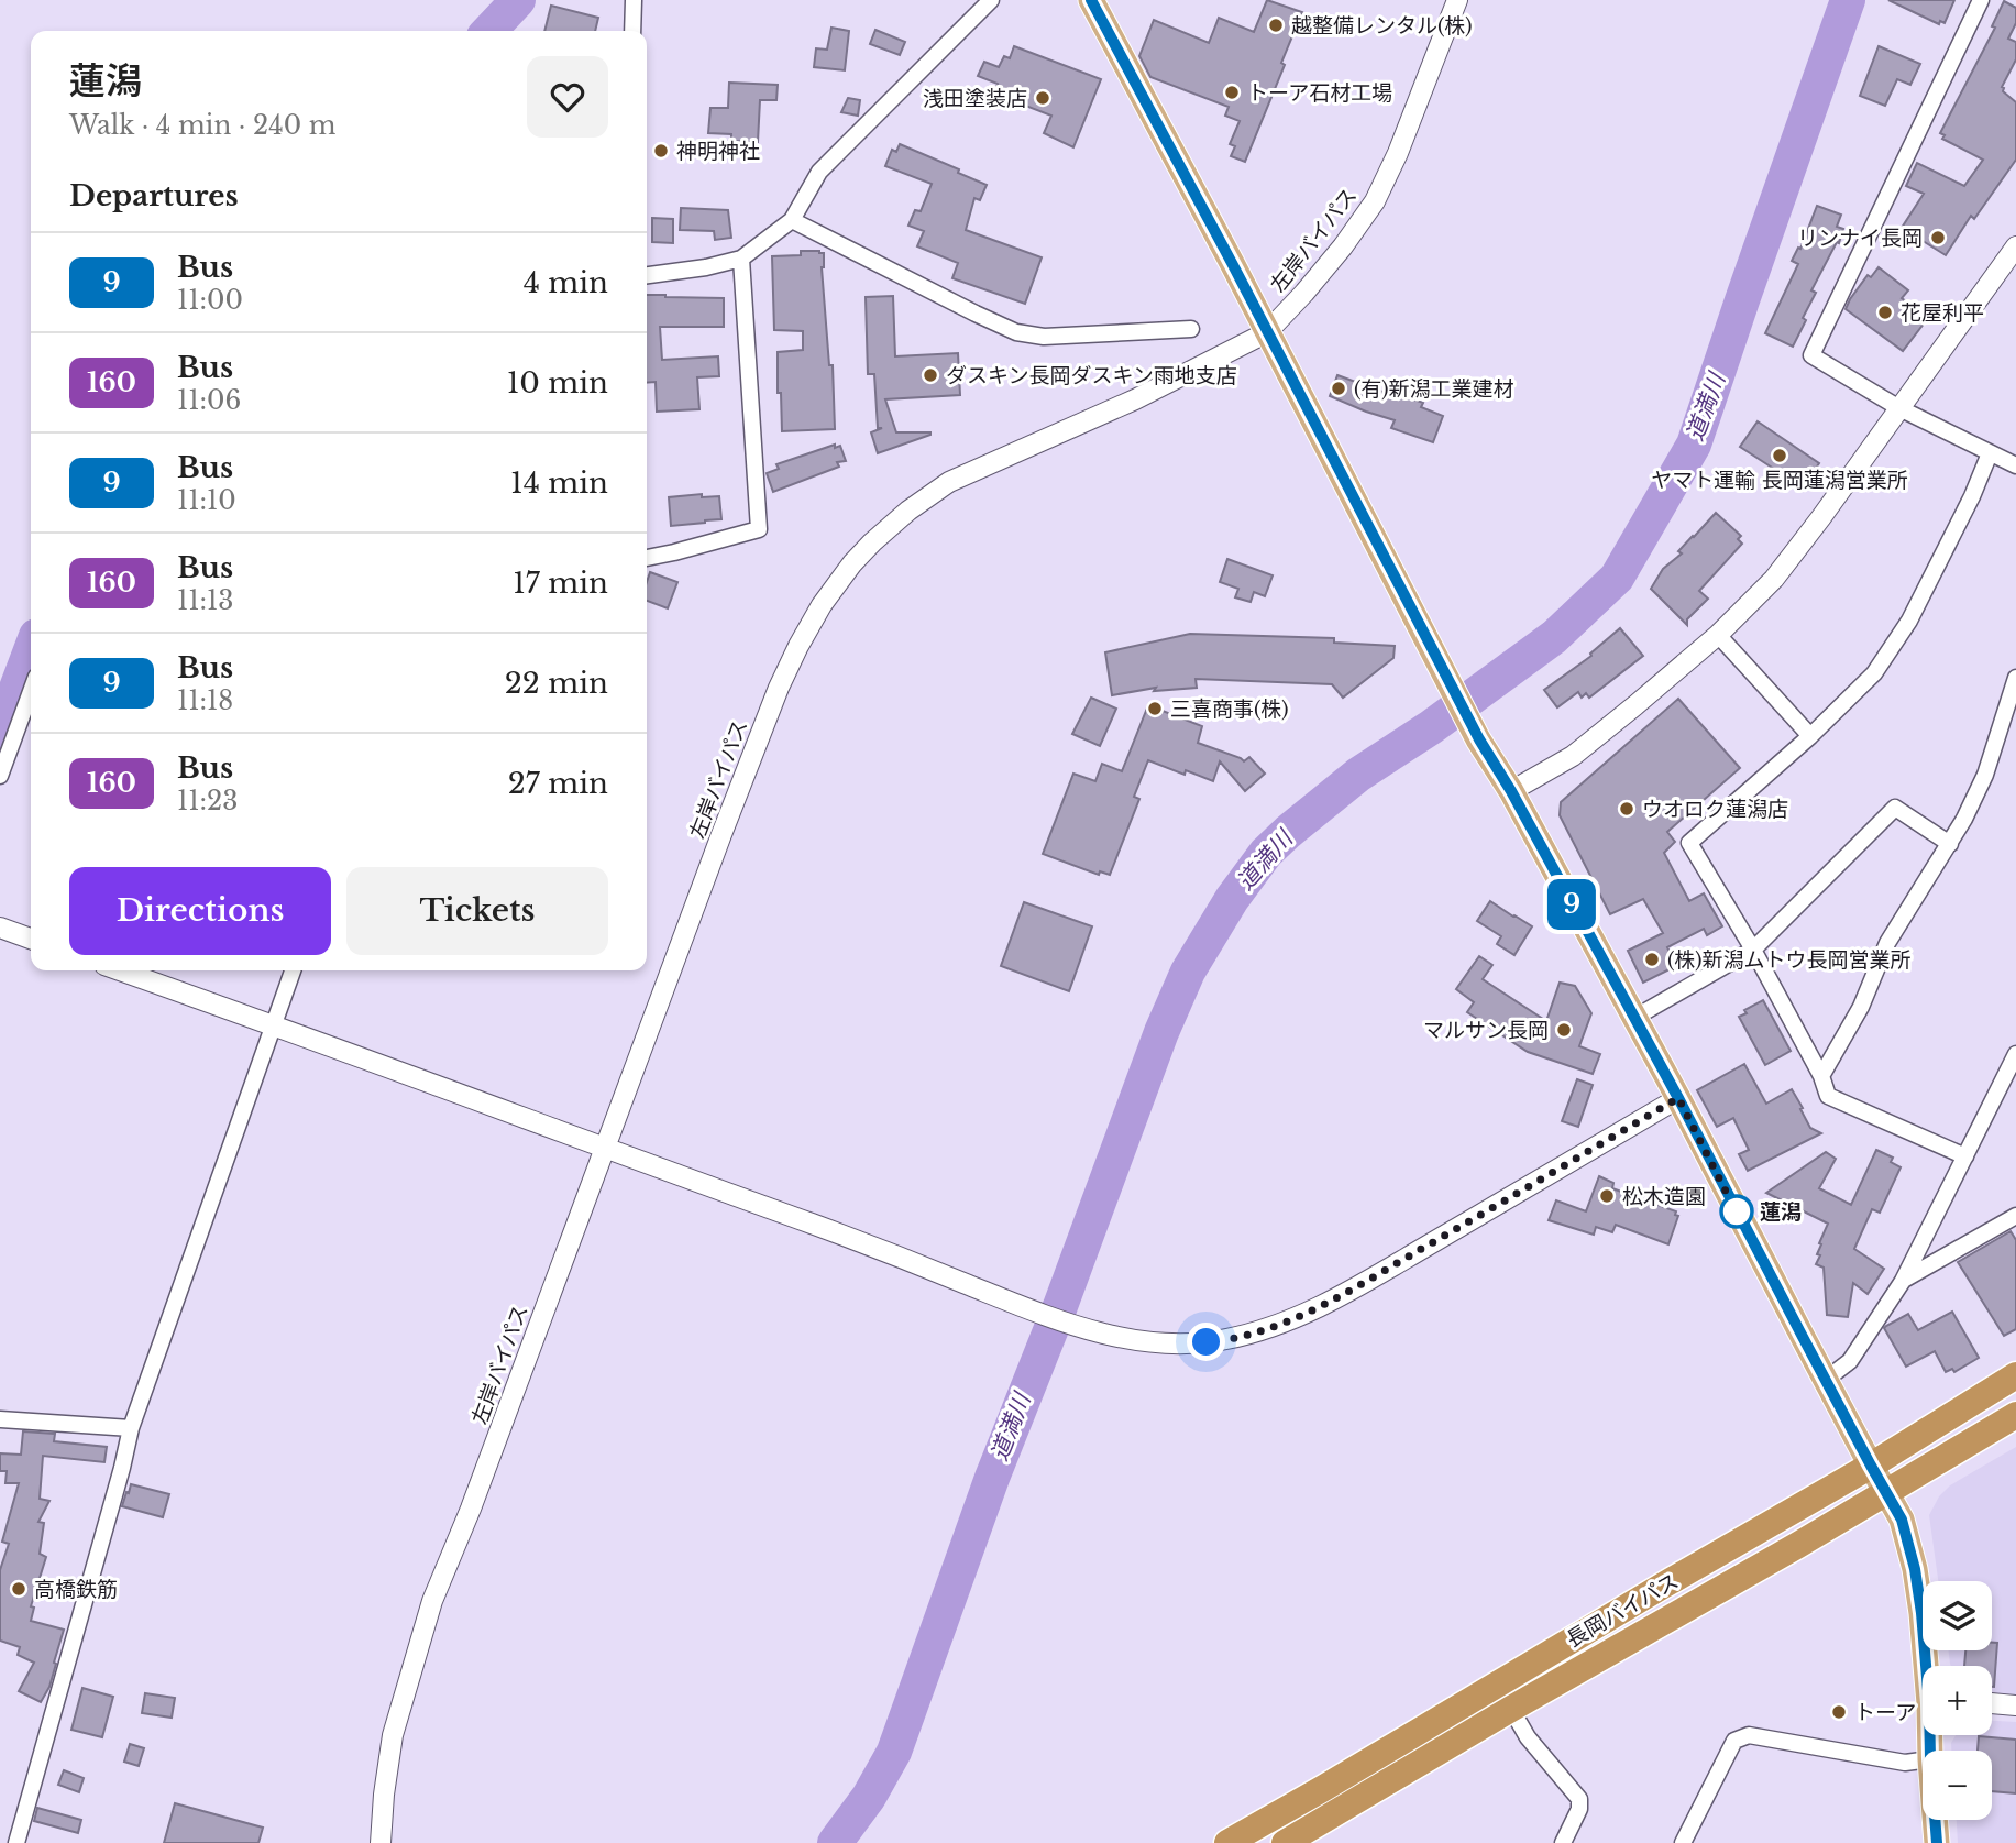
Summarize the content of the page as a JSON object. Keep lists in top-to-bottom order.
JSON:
{
  "streets": {
    "highway": ["長岡バイパス"],
    "street": ["左岸バイパス"]
  },
  "water": ["道満川"],
  "places": [
    "越整備レンタル(株)",
    "トーア石材工場",
    "浅田塗装店",
    "神明神社",
    "リンナイ長岡",
    "花屋利平",
    "ダスキン長岡ダスキン雨地支店",
    "(有)新潟工業建材",
    "ヤマト運輸 長岡蓮潟営業所",
    "三喜商事(株)",
    "ウオロク蓮潟店",
    "(株)新潟ムトウ長岡営業所",
    "マルサン長岡",
    "松木造園",
    "蓮潟",
    "高橋鉄筋",
    "トーア"
  ],
  "lines": ["bus line 9"],
  "page": {
    "on_map": "9",
    "heading": [
      ["蓮潟", "Walk · 4 min · 240 m"],
      "Departures"
    ],
    "list": [
      {
        "mark": "9",
        "name": "Bus",
        "note": "11:00",
        "value": "4 min"
      },
      {
        "mark": "160",
        "name": "Bus",
        "note": "11:06",
        "value": "10 min"
      },
      {
        "mark": "9",
        "name": "Bus",
        "note": "11:10",
        "value": "14 min"
      },
      {
        "mark": "160",
        "name": "Bus",
        "note": "11:13",
        "value": "17 min"
      },
      {
        "mark": "9",
        "name": "Bus",
        "note": "11:18",
        "value": "22 min"
      },
      {
        "mark": "160",
        "name": "Bus",
        "note": "11:23",
        "value": "27 min"
      }
    ],
    "buttons": ["Directions", "Tickets"],
    "map_buttons": ["+", "−"]
  }
}
